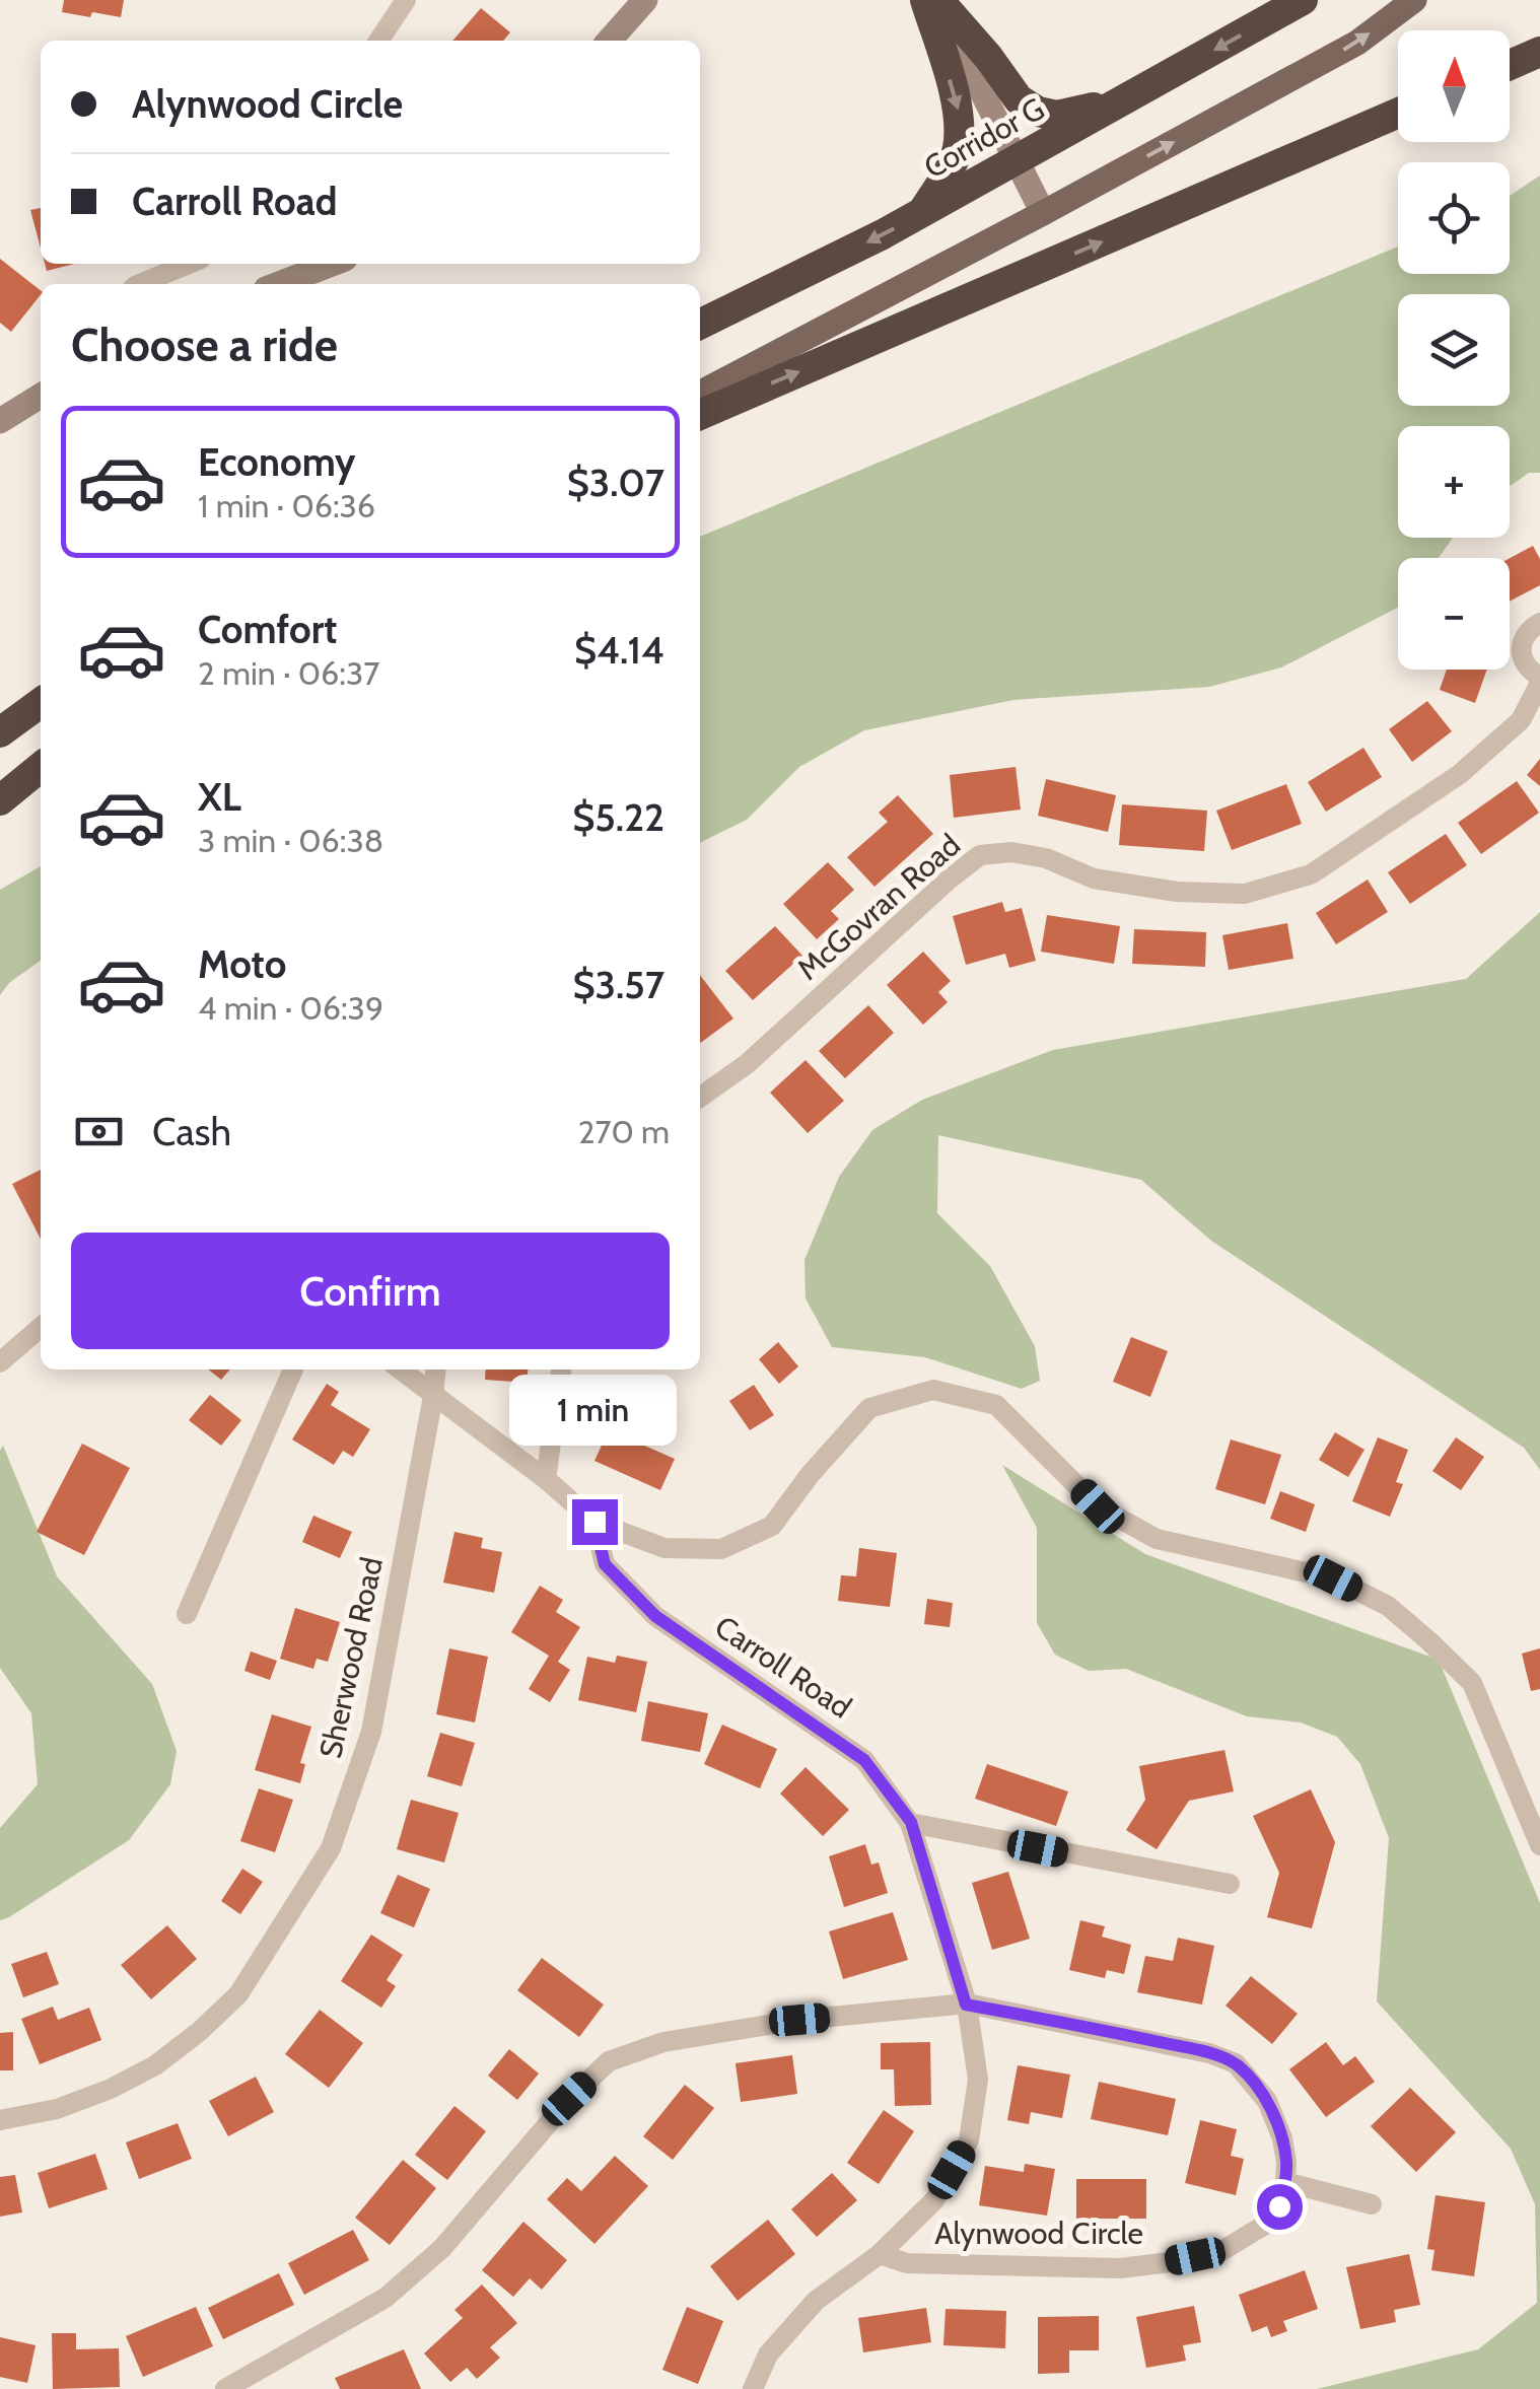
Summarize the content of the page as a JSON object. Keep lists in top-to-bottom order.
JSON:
{
  "streets": {
    "highway": ["Corridor G"],
    "street": [
      "McGovran Road",
      "Sherwood Road",
      "Carroll Road",
      "Alynwood Circle"
    ]
  },
  "crossings": [
    ["Carroll Road", "Alynwood Circle"]
  ],
  "north": "top",
  "page": {
    "map_buttons": ["+", "−"],
    "banner": ["Alynwood Circle", "Carroll Road"],
    "heading": "Choose a ride",
    "list": [
      {
        "name": "Economy",
        "note": "1 min · 06:36",
        "value": "$3.07"
      },
      {
        "name": "Comfort",
        "note": "2 min · 06:37",
        "value": "$4.14"
      },
      {
        "name": "XL",
        "note": "3 min · 06:38",
        "value": "$5.22"
      },
      {
        "name": "Moto",
        "note": "4 min · 06:39",
        "value": "$3.57"
      }
    ],
    "pay": ["Cash", "270 m"],
    "buttons": "Confirm",
    "bubble": "1 min"
  }
}
